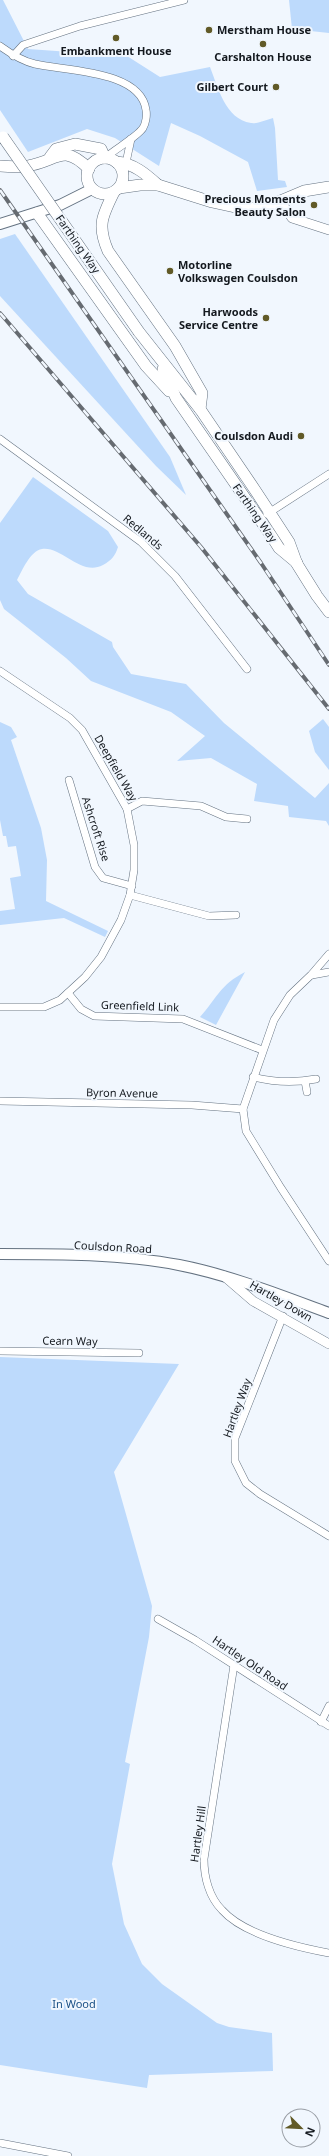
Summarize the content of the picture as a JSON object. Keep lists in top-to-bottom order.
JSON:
{
  "streets": {
    "main road": ["Farthing Way", "Coulsdon Road"],
    "street": [
      "Redlands",
      "Deepfield Way",
      "Ashcroft Rise",
      "Greenfield Link",
      "Byron Avenue",
      "Hartley Down",
      "Cearn Way",
      "Hartley Way",
      "Hartley Old Road",
      "Hartley Hill"
    ]
  },
  "crossings": [
    ["Deepfield Way", "Ashcroft Rise"],
    ["Deepfield Way", "Greenfield Link"],
    ["Coulsdon Road", "Hartley Down"],
    ["Hartley Down", "Hartley Way"],
    ["Hartley Old Road", "Hartley Hill"]
  ],
  "parks": ["In Wood"],
  "places": [
    "Merstham House",
    "Embankment House",
    "Carshalton House",
    "Gilbert Court",
    "Precious Moments Beauty Salon",
    "Motorline Volkswagen Coulsdon",
    "Harwoods Service Centre",
    "Coulsdon Audi"
  ],
  "north": "bottom right"
}
